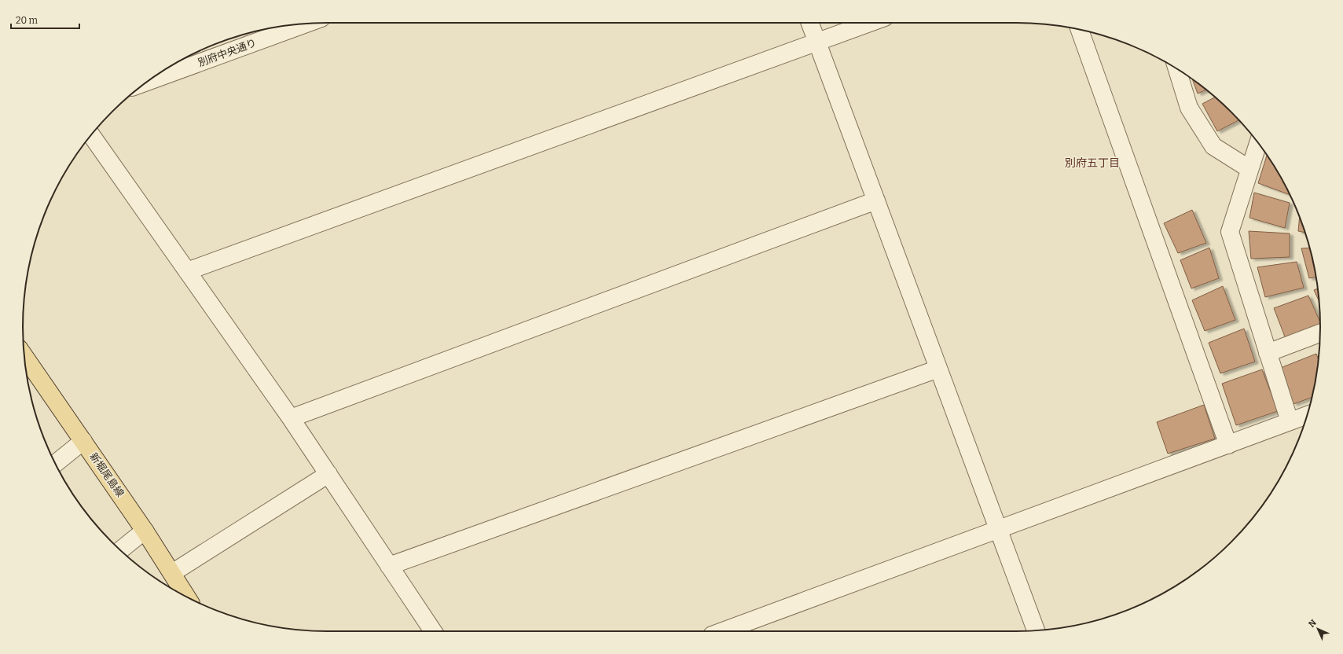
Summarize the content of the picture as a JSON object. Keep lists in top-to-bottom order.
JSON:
{
  "streets": {
    "main road": ["新堀尾島線"],
    "street": ["別府中央通り"]
  },
  "districts": ["別府五丁目"],
  "scale_bar": "20 m",
  "north": "top left"
}
